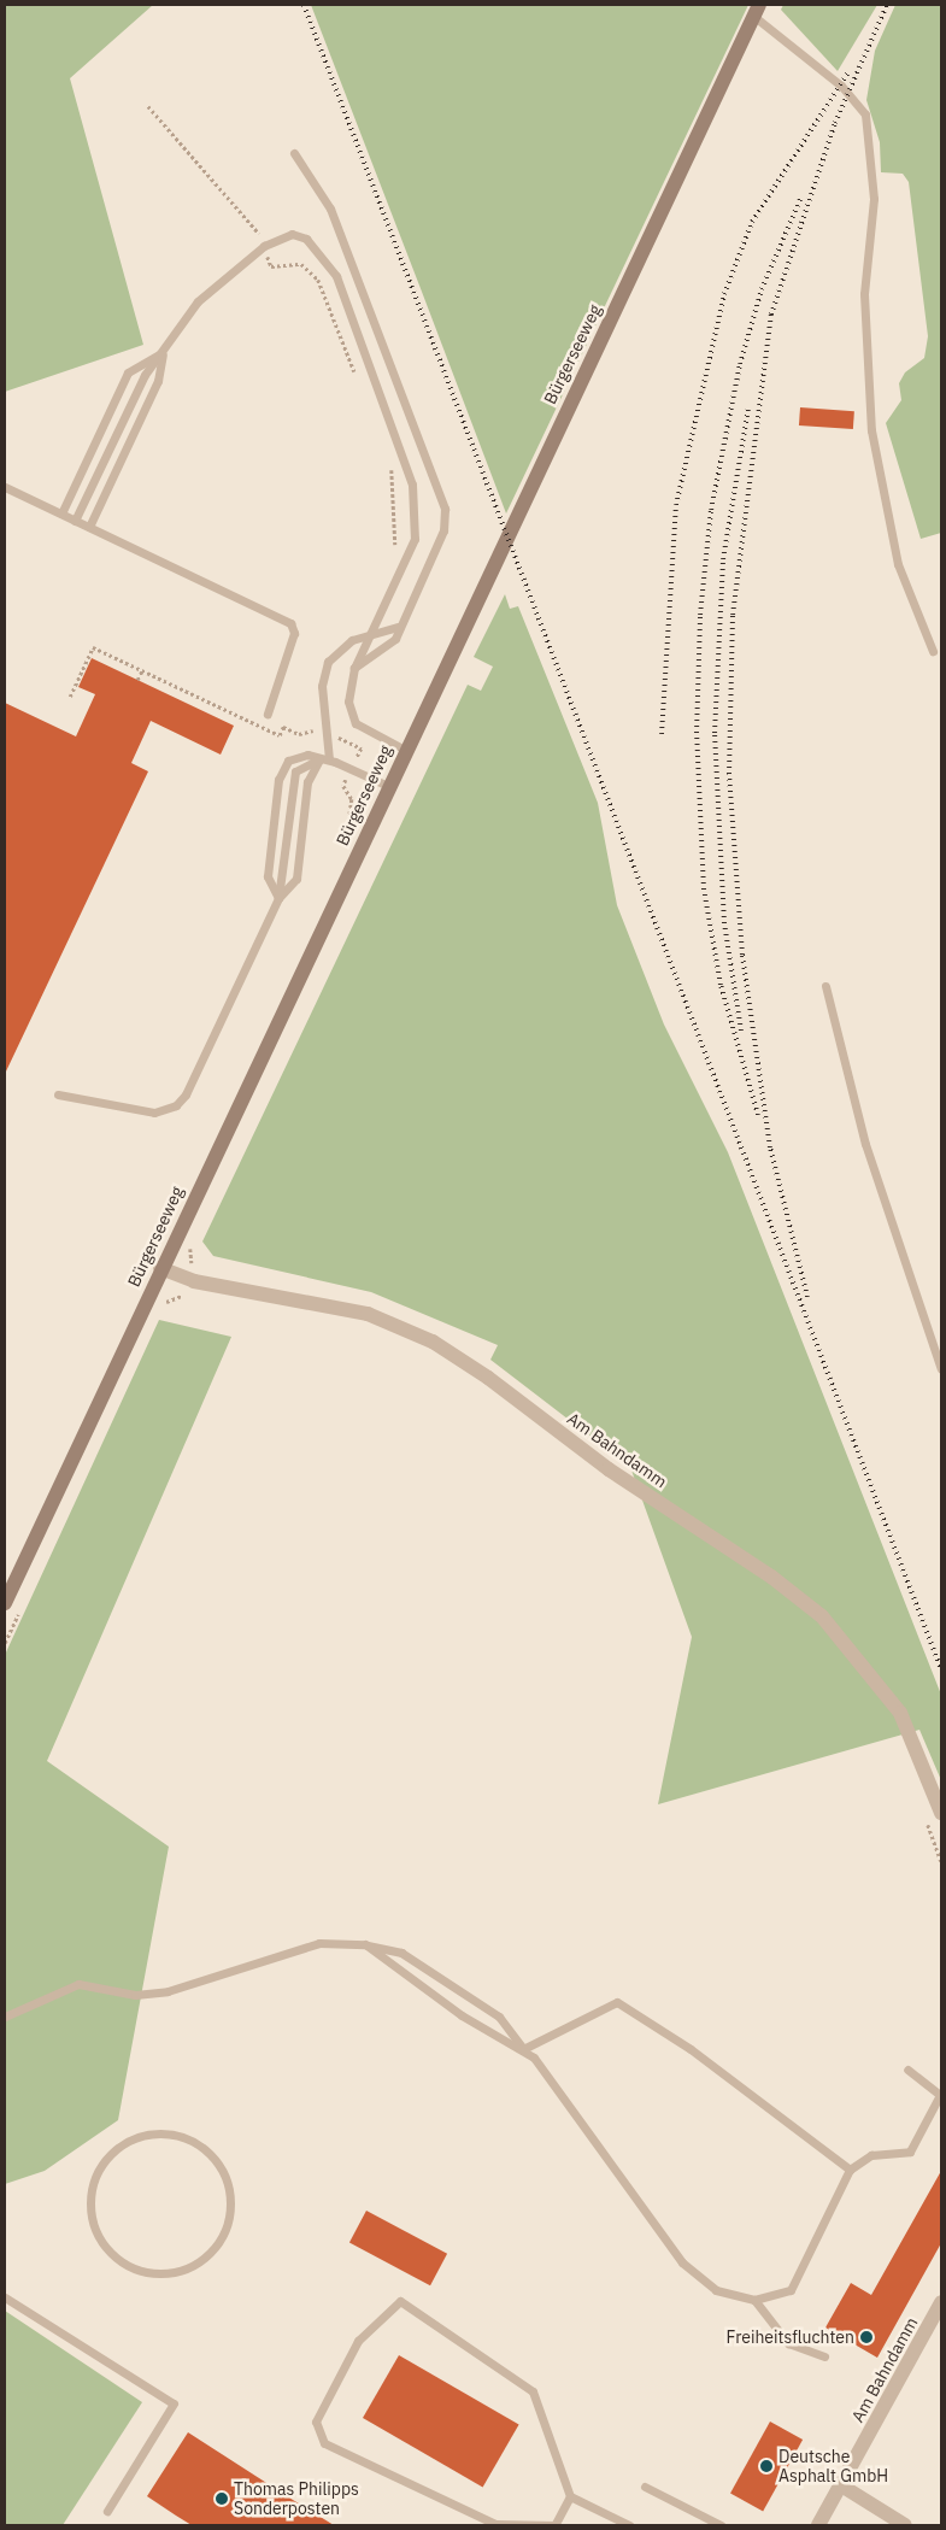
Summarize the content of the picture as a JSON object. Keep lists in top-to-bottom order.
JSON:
{
  "streets": {
    "street": ["Bürgerseeweg", "Am Bahndamm"]
  },
  "crossings": [
    ["Bürgerseeweg", "Am Bahndamm"]
  ],
  "places": ["Freiheitsfluchten", "Deutsche Asphalt GmbH", "Thomas Philipps Sonderposten"]
}
